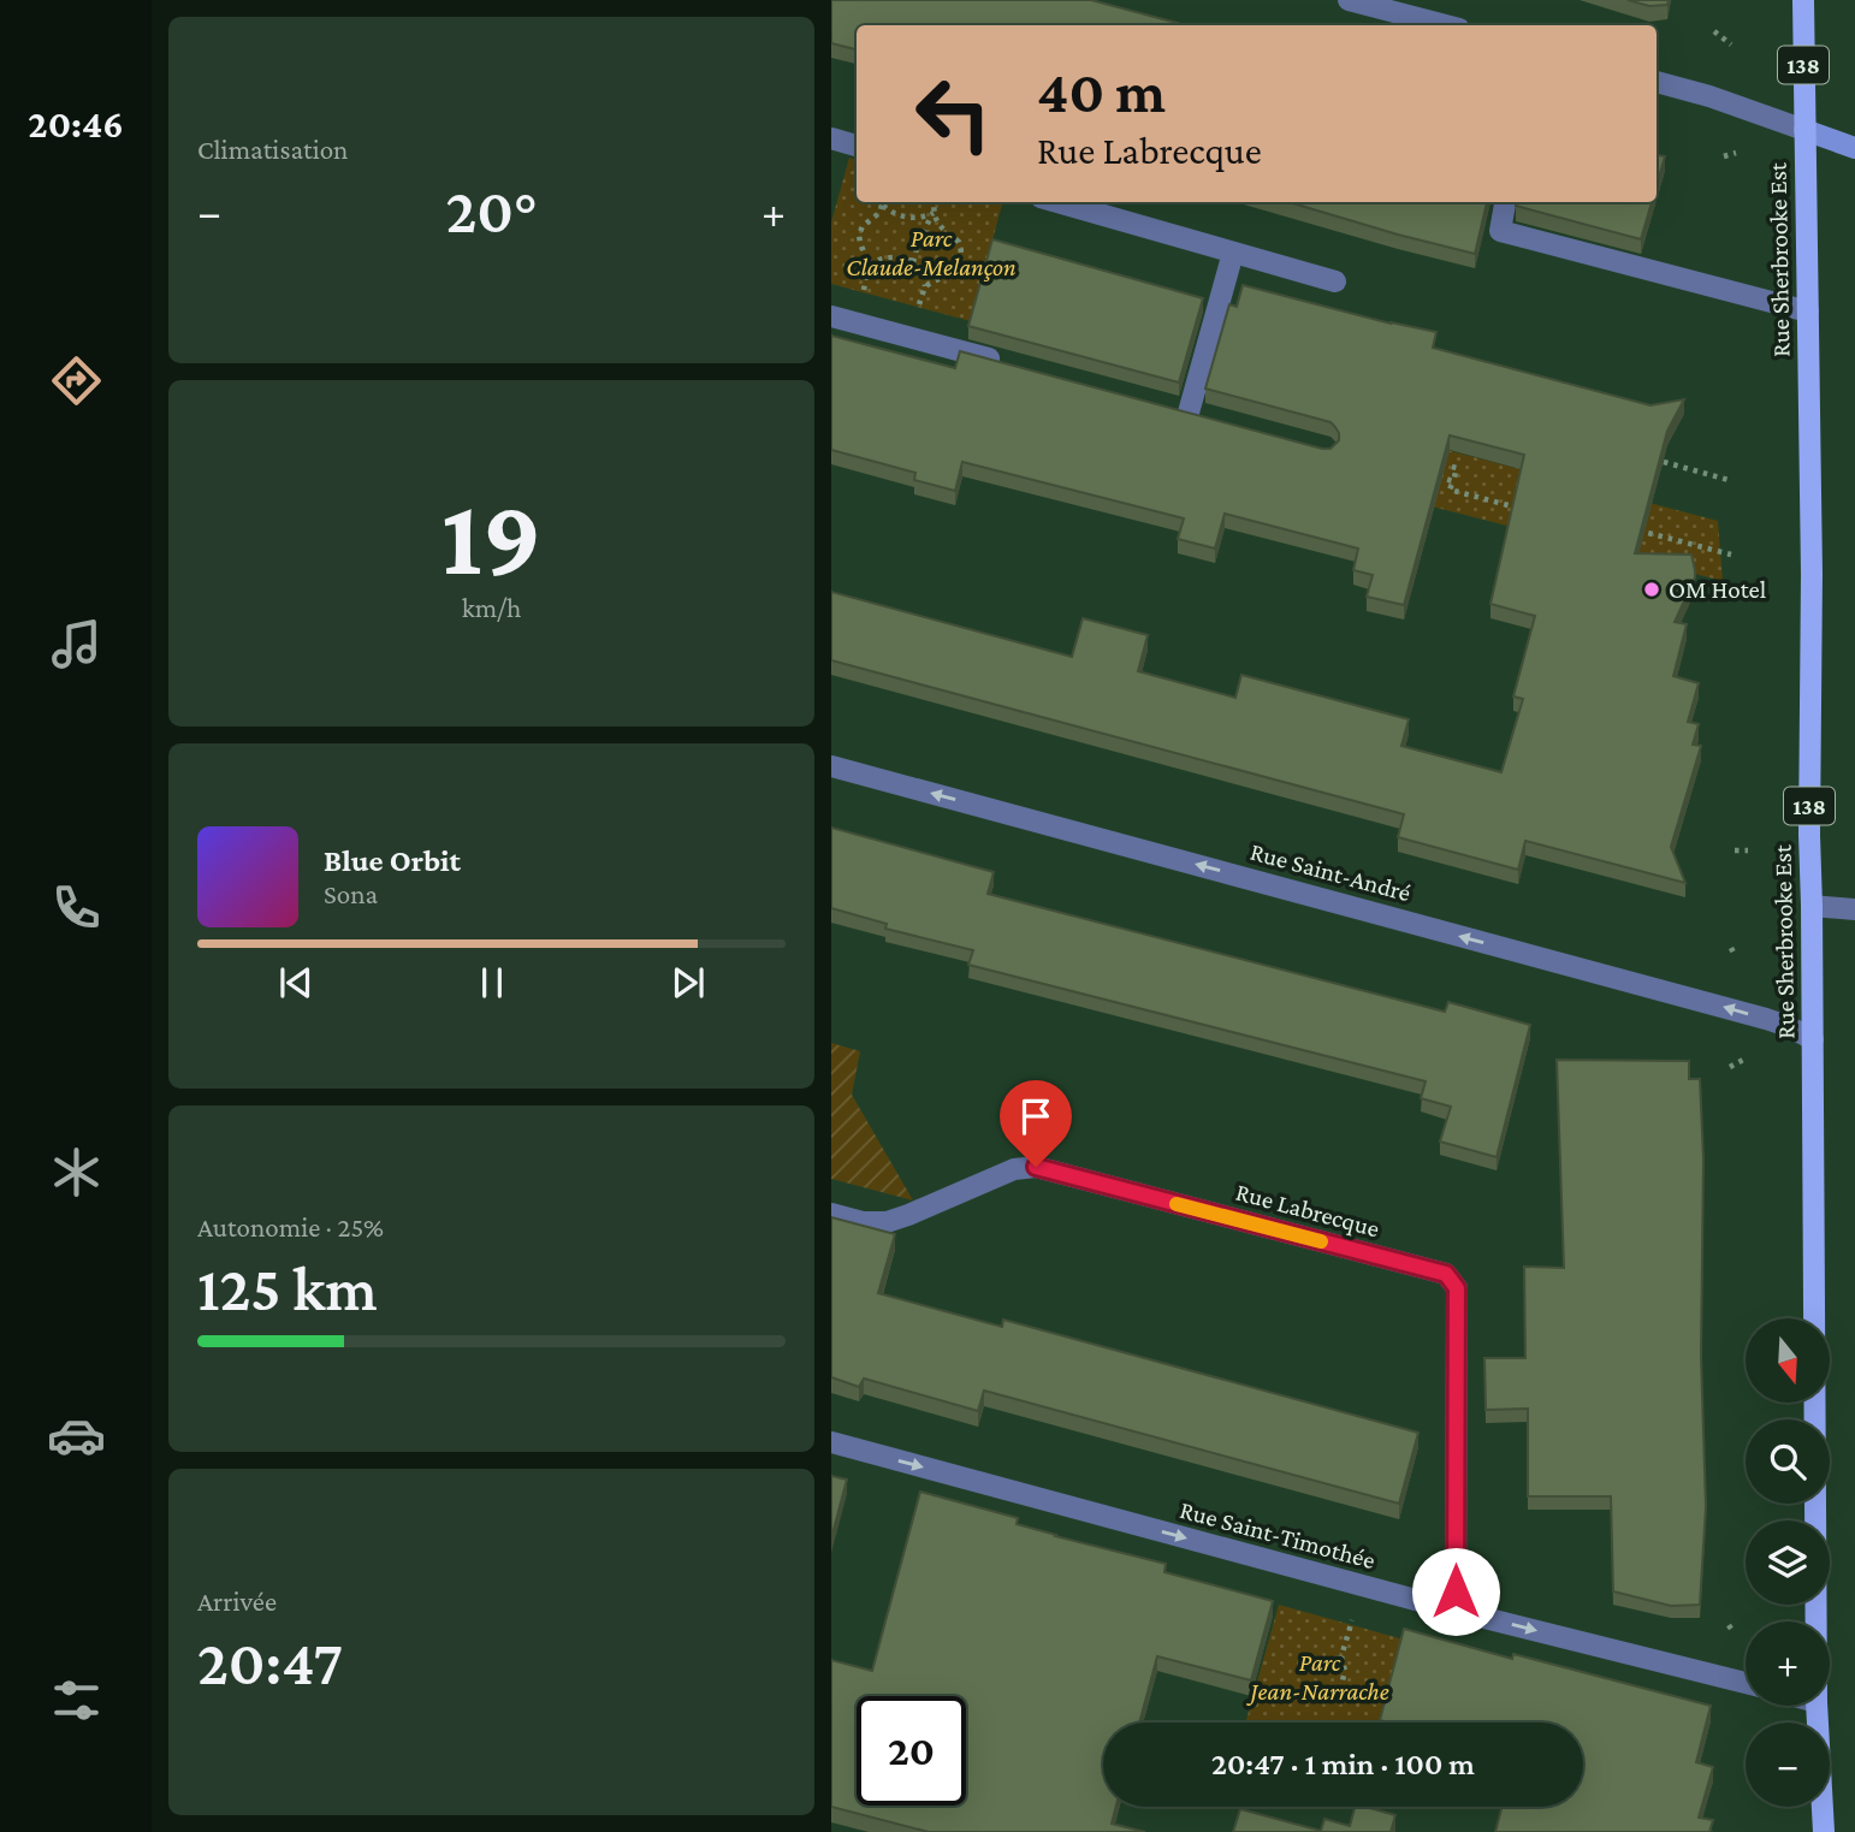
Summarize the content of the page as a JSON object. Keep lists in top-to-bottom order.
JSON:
{
  "streets": {
    "main road": ["138", "Rue Sherbrooke Est"],
    "street": ["Rue Saint-André", "Rue Labrecque", "Rue Saint-Timothée"]
  },
  "crossings": [
    ["Rue Sherbrooke Est", "Rue Saint-André"],
    ["Rue Labrecque", "Rue Saint-Timothée"]
  ],
  "one_way": ["Rue Saint-André", "Rue Saint-Timothée"],
  "parks": ["Parc Claude-Melançon", "Parc Jean-Narrache"],
  "places": ["OM Hotel"],
  "north": "bottom",
  "page": {
    "tabs": "20:46",
    "tile": [
      "Climatisation",
      ["19", "km/h"],
      ["Autonomie · 25%", "125 km"],
      ["Arrivée", "20:47"]
    ],
    "turn": ["40 m", "Rue Labrecque"],
    "heat": ["−", "20°", "+"],
    "song": ["Blue Orbit", "Sona"],
    "map_buttons": ["+", "−"],
    "limit": "20",
    "trip": "20:47 · 1 min · 100 m"
  }
}
